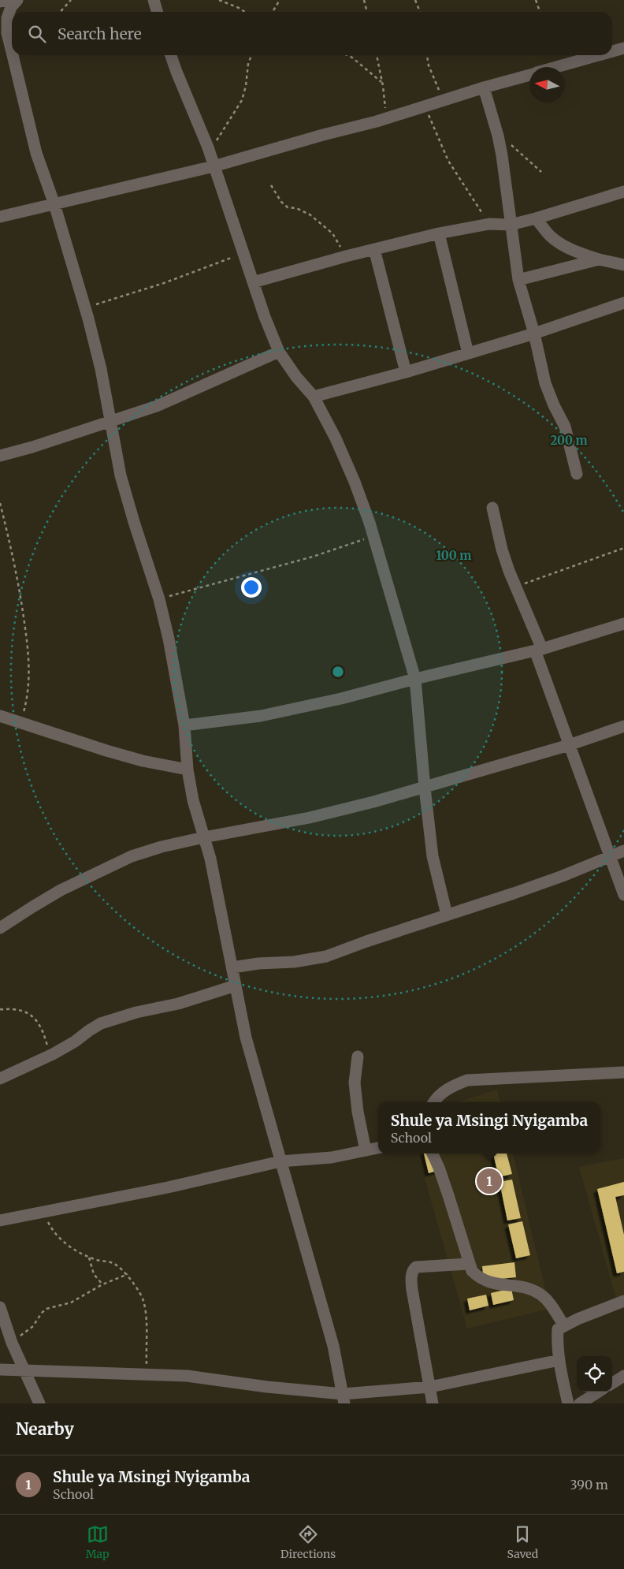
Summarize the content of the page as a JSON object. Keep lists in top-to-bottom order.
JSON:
{
  "north": "left",
  "page": {
    "search": "Search here",
    "popup": ["Shule ya Msingi Nyigamba", "School"],
    "pins": "1",
    "heading": "Nearby",
    "list": [
      {
        "mark": "1",
        "name": "Shule ya Msingi Nyigamba",
        "note": "School",
        "value": "390 m"
      }
    ],
    "nav": ["Map", "Directions", "Saved"]
  },
  "rings": ["200 m", "100 m"]
}
